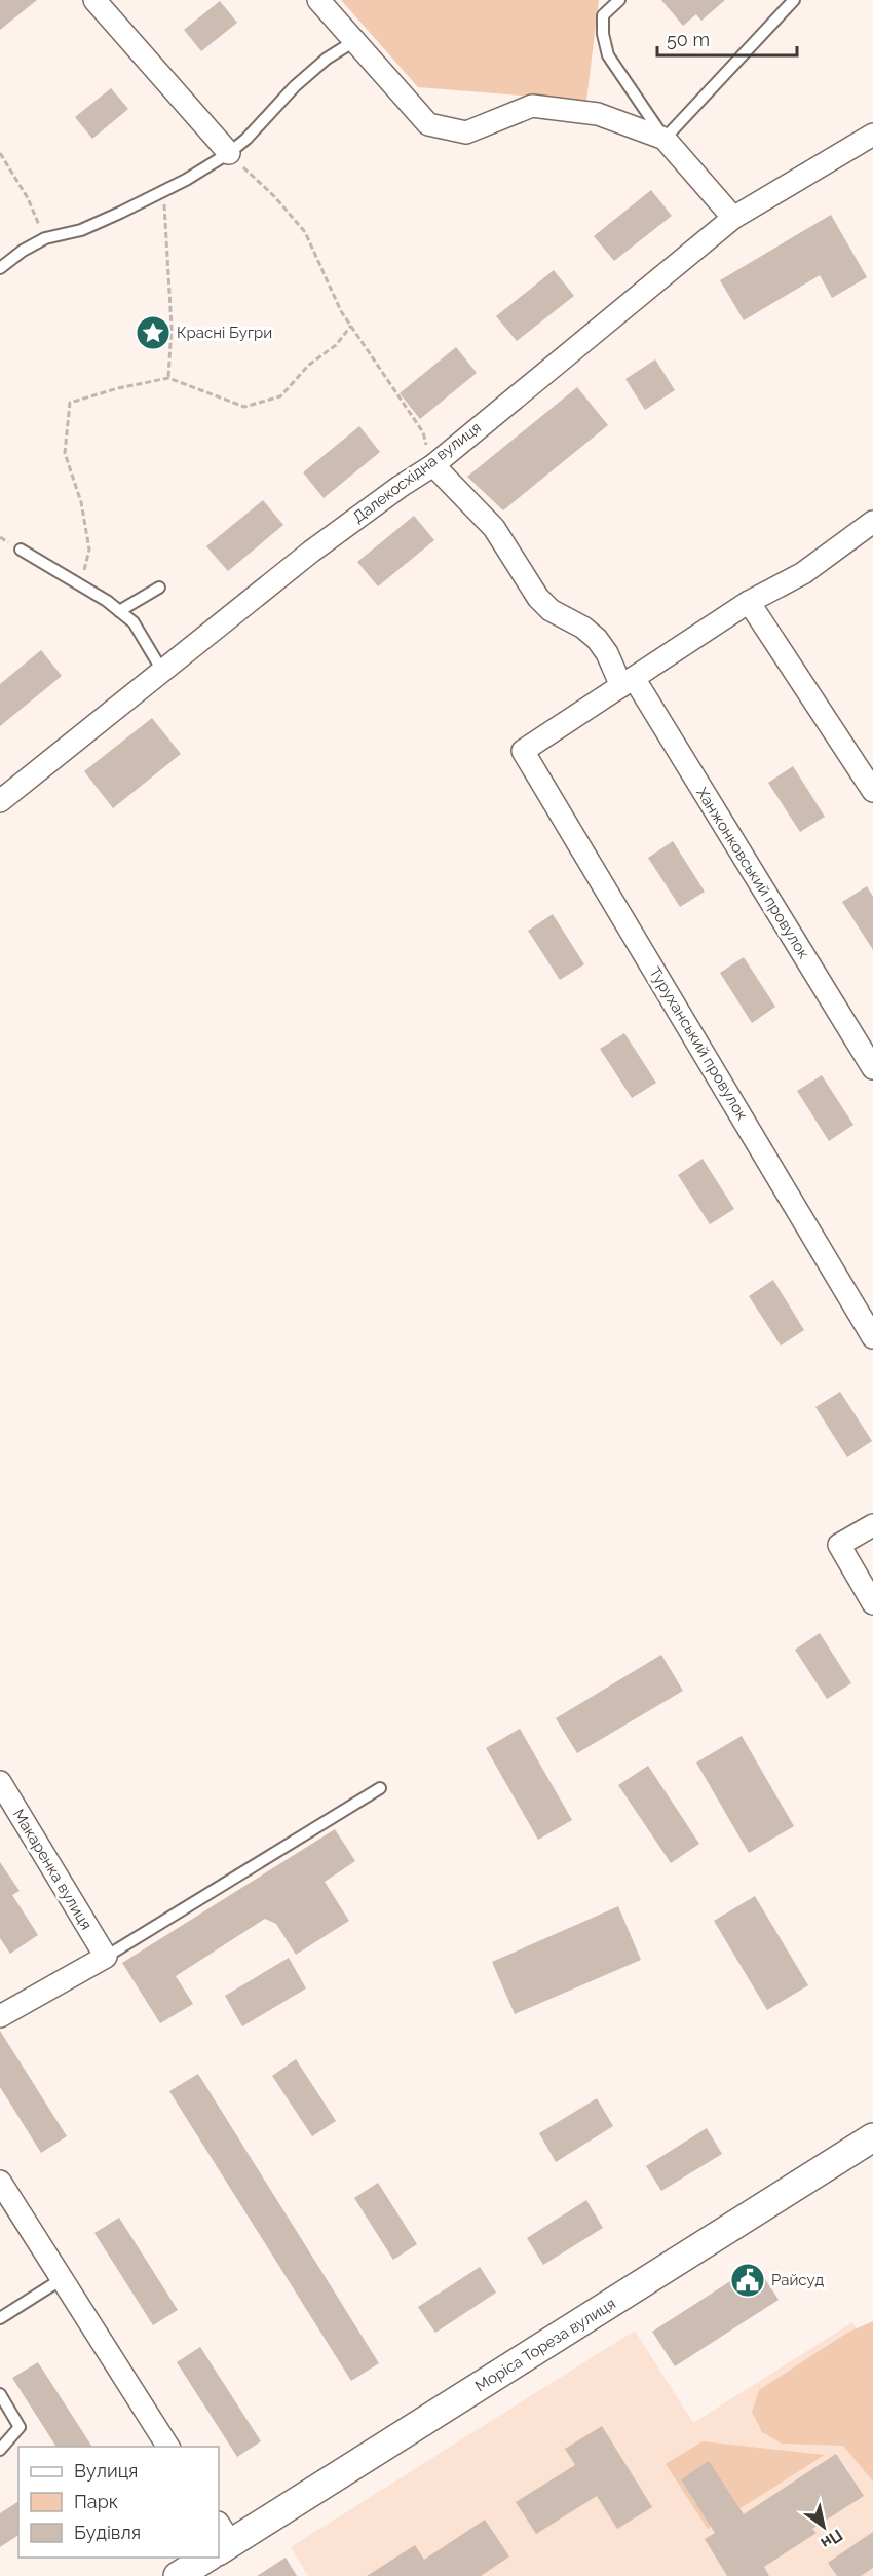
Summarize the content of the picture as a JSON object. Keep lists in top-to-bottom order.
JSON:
{
  "streets": {
    "street": [
      "Далекосхідна вулиця",
      "Ханжонковський провулок",
      "Туруханський провулок",
      "Макаренка вулиця",
      "Моріса Тореза вулиця"
    ]
  },
  "crossings": [
    ["Далекосхідна вулиця", "Ханжонковський провулок"],
    ["Ханжонковський провулок", "Туруханський провулок"]
  ],
  "places": {
    "place": ["Красні Бугри"],
    "public building": ["Райсуд"]
  },
  "legend": ["Вулиця", "Парк", "Будівля"],
  "scale_bar": "50 m",
  "north": "bottom right"
}
